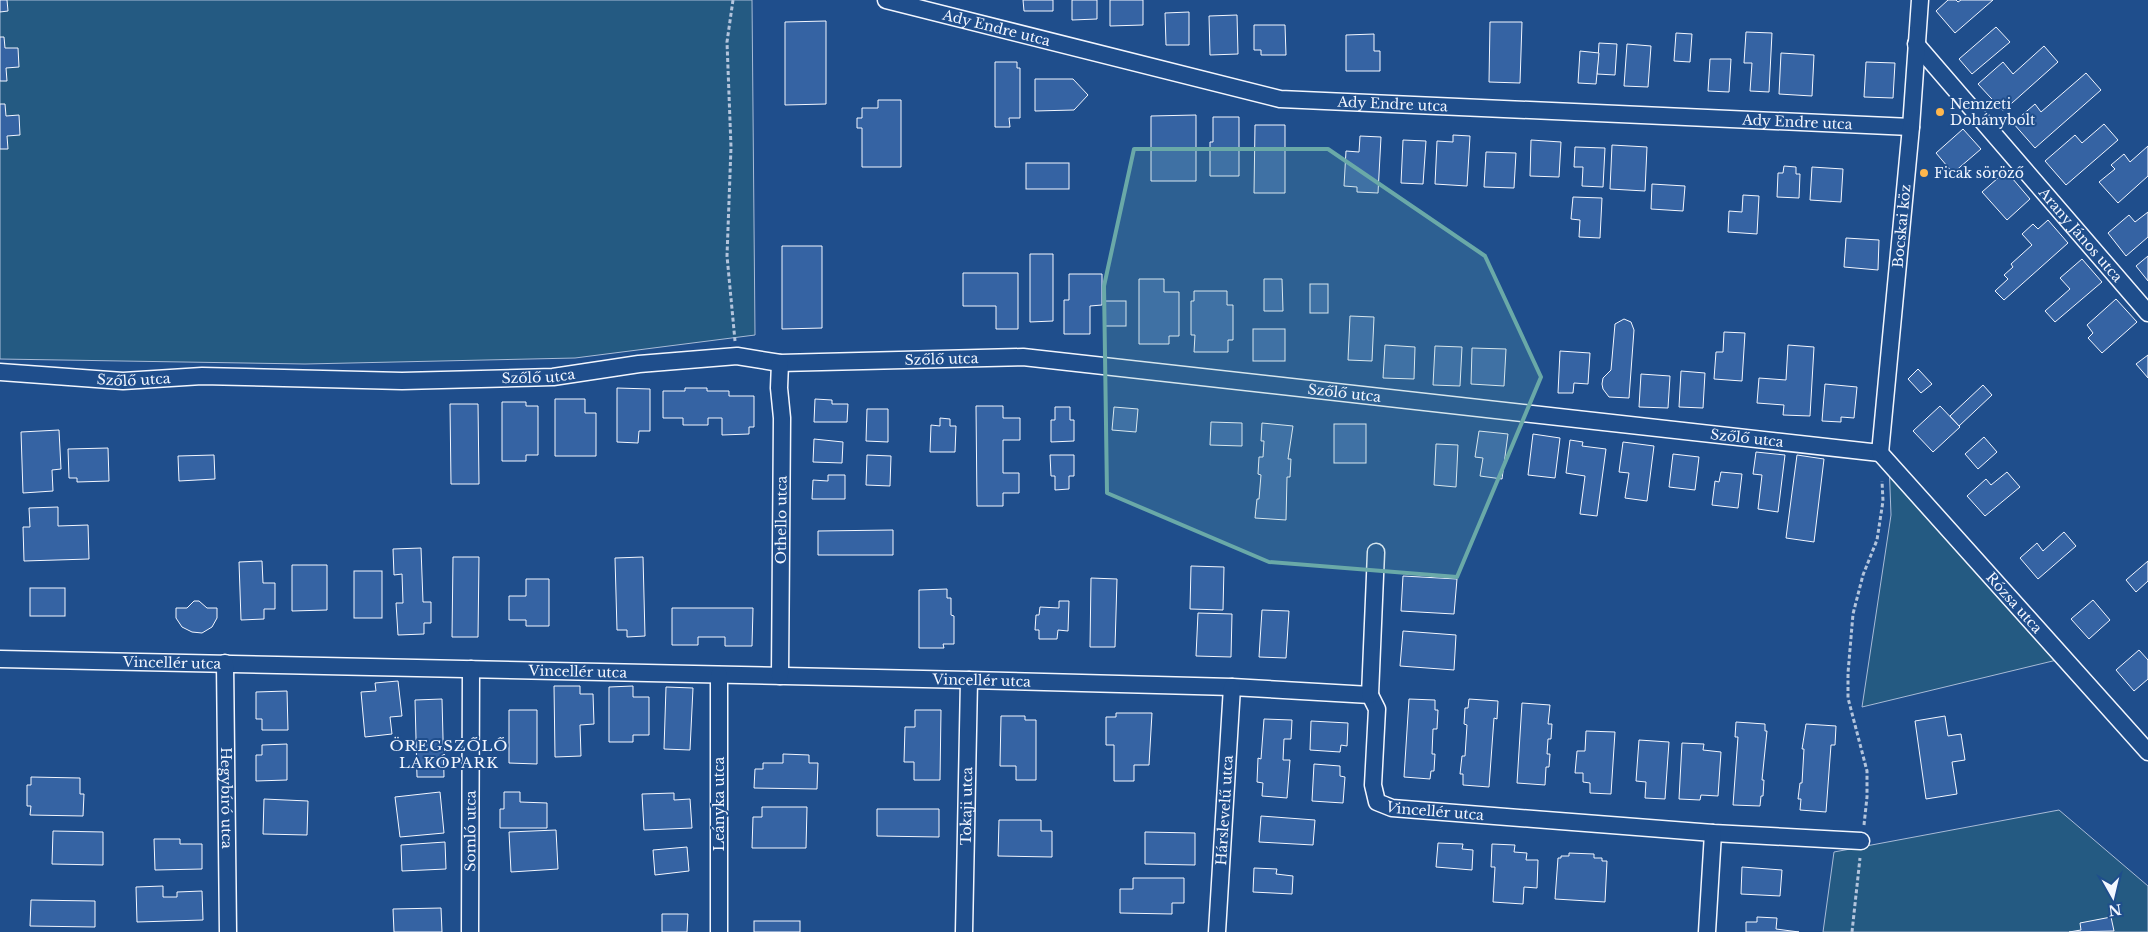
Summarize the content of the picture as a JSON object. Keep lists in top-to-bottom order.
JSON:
{
  "streets": {
    "street": [
      "Ady Endre utca",
      "Bocskai köz",
      "Arany János utca",
      "Szőlő utca",
      "Othello utca",
      "Rózsa utca",
      "Vincellér utca",
      "Hegybíró utca",
      "Leányka utca",
      "Tokaji utca",
      "Hárslevelű utca",
      "Somló utca"
    ]
  },
  "crossings": [
    ["Ady Endre utca", "Bocskai köz"],
    ["Bocskai köz", "Arany János utca"],
    ["Bocskai köz", "Szőlő utca"],
    ["Bocskai köz", "Rózsa utca"],
    ["Szőlő utca", "Othello utca"],
    ["Szőlő utca", "Rózsa utca"],
    ["Othello utca", "Vincellér utca"],
    ["Vincellér utca", "Hegybíró utca"],
    ["Vincellér utca", "Leányka utca"],
    ["Vincellér utca", "Tokaji utca"],
    ["Vincellér utca", "Hárslevelű utca"],
    ["Vincellér utca", "Somló utca"]
  ],
  "districts": ["ÖREGSZŐLŐ LAKÓPARK"],
  "places": ["Nemzeti Dohánybolt", "Ficak söröző"],
  "north": "bottom"
}
